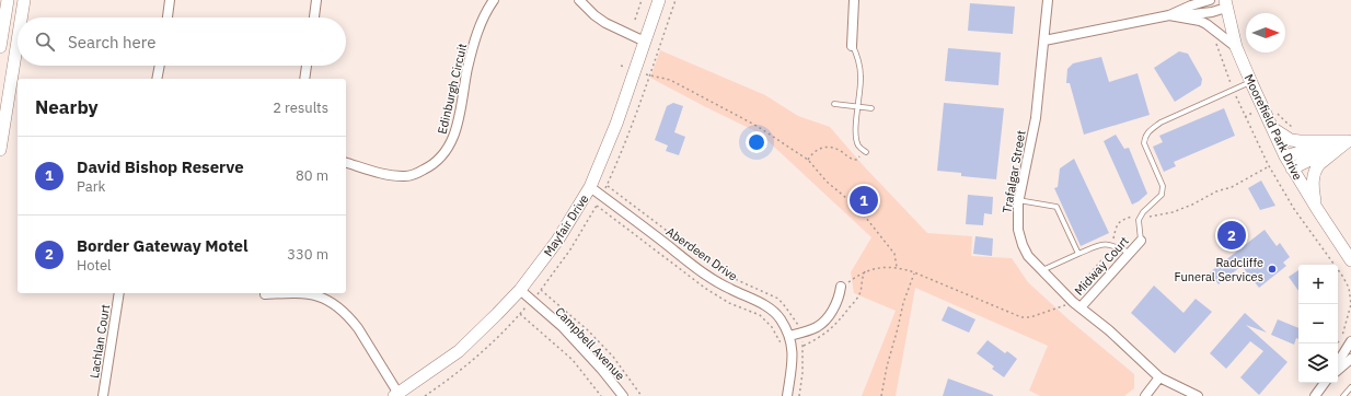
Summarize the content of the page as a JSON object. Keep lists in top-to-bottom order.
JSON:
{
  "streets": {
    "street": [
      "Edinburgh Circuit",
      "Moorefield Park Drive",
      "Trafalgar Street",
      "Mayfair Drive",
      "Aberdeen Drive",
      "Midway Court",
      "Lachlan Court",
      "Campbell Avenue"
    ]
  },
  "crossings": [
    ["Trafalgar Street", "Midway Court"],
    ["Mayfair Drive", "Aberdeen Drive"],
    ["Mayfair Drive", "Campbell Avenue"]
  ],
  "places": ["Radcliffe Funeral Services"],
  "north": "right",
  "page": {
    "search": "Search here",
    "heading": ["Nearby", "2 results"],
    "list": [
      {
        "mark": "1",
        "name": "David Bishop Reserve",
        "note": "Park",
        "value": "80 m"
      },
      {
        "mark": "2",
        "name": "Border Gateway Motel",
        "note": "Hotel",
        "value": "330 m"
      }
    ],
    "pins": ["1", "2"],
    "map_buttons": ["+", "−"]
  }
}
